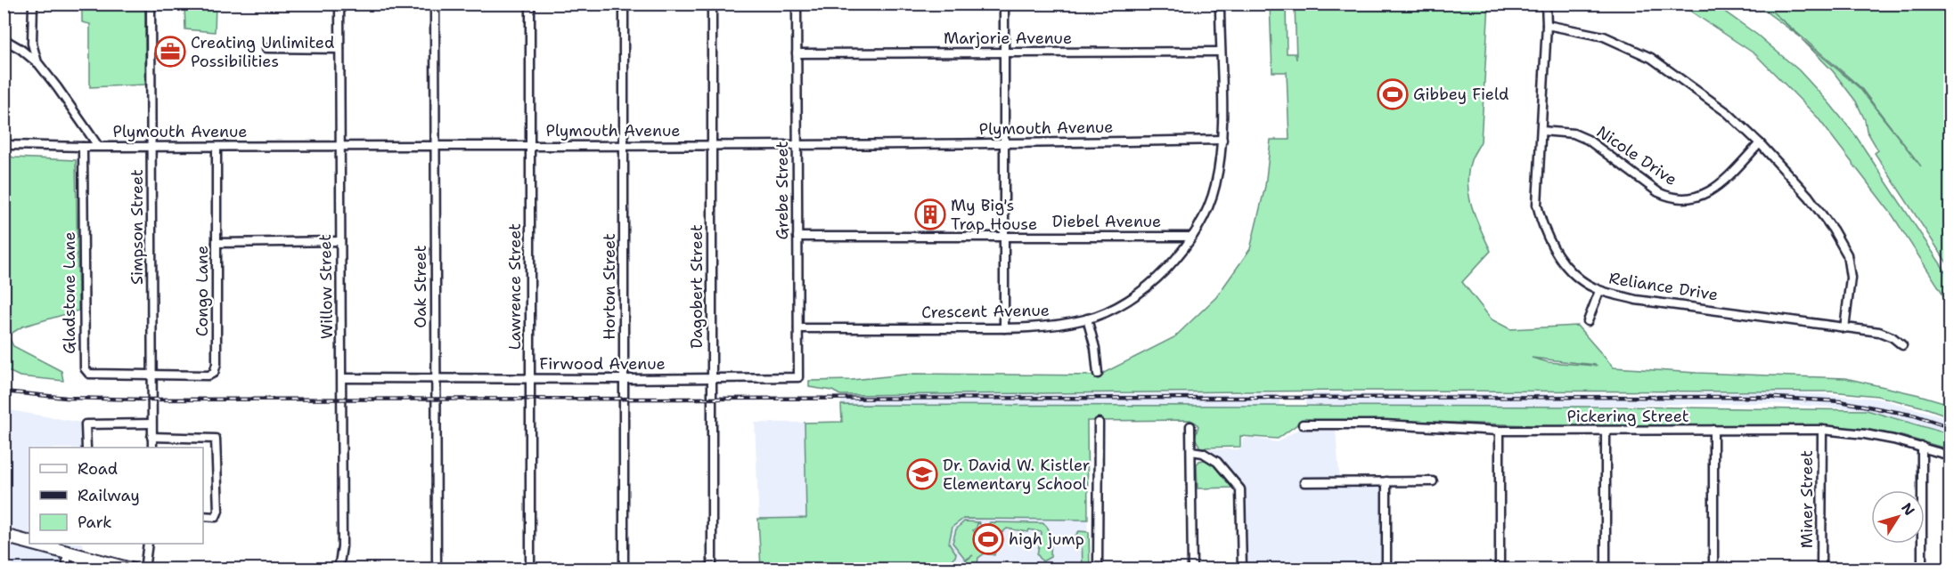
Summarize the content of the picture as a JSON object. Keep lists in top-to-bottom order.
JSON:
{
  "streets": {
    "street": [
      "Marjorie Avenue",
      "Plymouth Avenue",
      "Nicole Drive",
      "Grebe Street",
      "Diebel Avenue",
      "Simpson Street",
      "Willow Street",
      "Oak Street",
      "Lawrence Street",
      "Horton Street",
      "Dagobert Street",
      "Reliance Drive",
      "Congo Lane",
      "Gladstone Lane",
      "Crescent Avenue",
      "Firwood Avenue",
      "Pickering Street",
      "Miner Street"
    ]
  },
  "crossings": [
    ["Marjorie Avenue", "Grebe Street"],
    ["Marjorie Avenue", "Crescent Avenue"],
    ["Plymouth Avenue", "Grebe Street"],
    ["Plymouth Avenue", "Simpson Street"],
    ["Plymouth Avenue", "Willow Street"],
    ["Plymouth Avenue", "Oak Street"],
    ["Plymouth Avenue", "Lawrence Street"],
    ["Plymouth Avenue", "Horton Street"],
    ["Plymouth Avenue", "Dagobert Street"],
    ["Plymouth Avenue", "Congo Lane"],
    ["Plymouth Avenue", "Gladstone Lane"],
    ["Plymouth Avenue", "Crescent Avenue"],
    ["Nicole Drive", "Reliance Drive"],
    ["Grebe Street", "Diebel Avenue"],
    ["Grebe Street", "Crescent Avenue"],
    ["Grebe Street", "Firwood Avenue"],
    ["Diebel Avenue", "Crescent Avenue"],
    ["Simpson Street", "Congo Lane"],
    ["Simpson Street", "Gladstone Lane"],
    ["Willow Street", "Firwood Avenue"],
    ["Oak Street", "Firwood Avenue"],
    ["Lawrence Street", "Firwood Avenue"],
    ["Horton Street", "Firwood Avenue"],
    ["Dagobert Street", "Firwood Avenue"],
    ["Congo Lane", "Gladstone Lane"],
    ["Pickering Street", "Miner Street"]
  ],
  "places": {
    "office": ["Creating Unlimited Possibilities"],
    "sports": ["Gibbey Field", "high jump"],
    "building": ["My Big's Trap House"],
    "school or university": ["Dr. David W. Kistler Elementary School"]
  },
  "legend": ["Road", "Railway", "Park"],
  "north": "top right"
}
